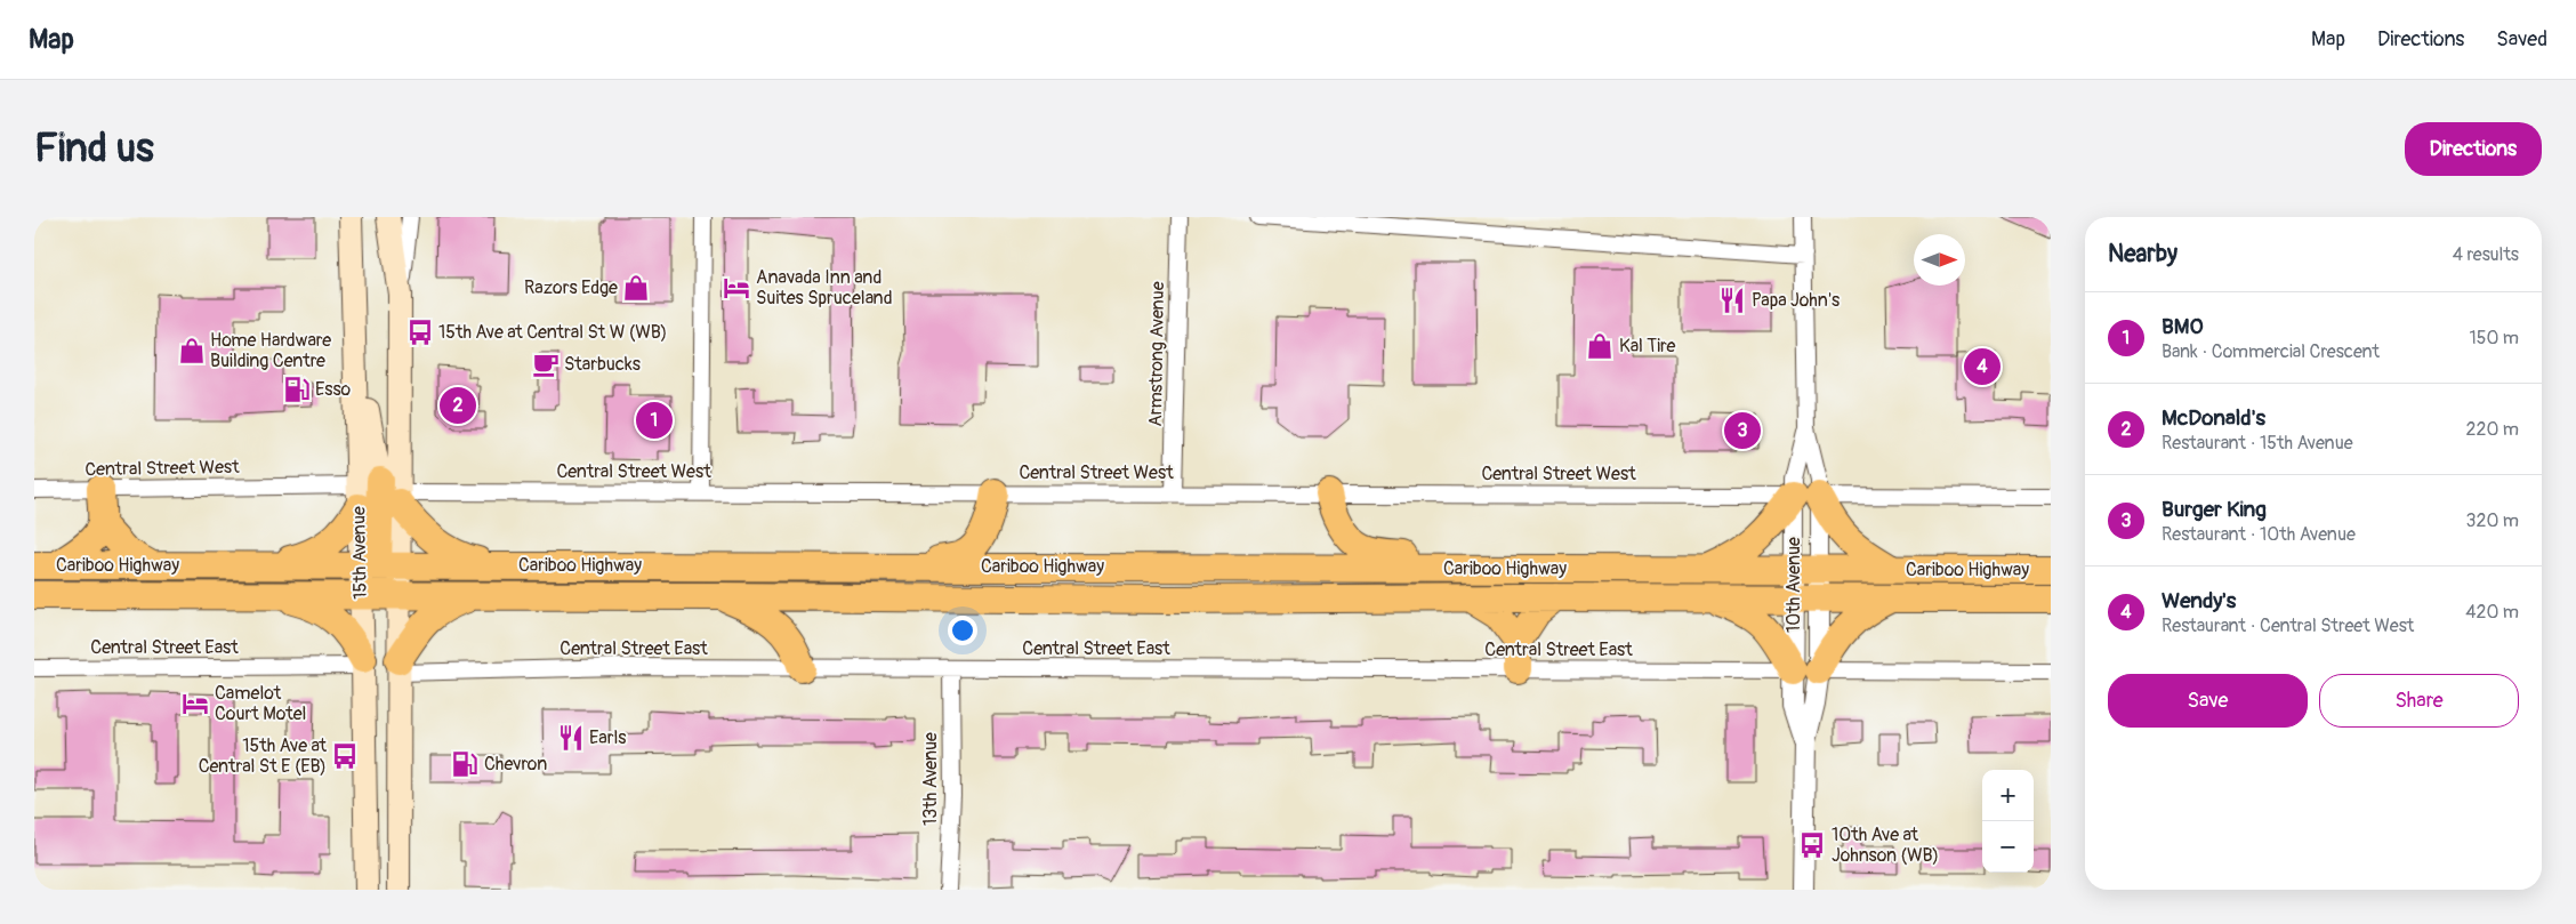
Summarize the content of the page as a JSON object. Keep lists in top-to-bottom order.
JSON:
{
  "streets": {
    "highway": ["Cariboo Highway"],
    "main road": ["15th Avenue"],
    "street": [
      "Armstrong Avenue",
      "Central Street West",
      "10th Avenue",
      "Central Street East",
      "13th Avenue"
    ]
  },
  "crossings": [
    ["Armstrong Avenue", "Central Street West"],
    ["Central Street West", "10th Avenue"],
    ["15th Avenue", "Cariboo Highway"],
    ["15th Avenue", "Central Street East"],
    ["Cariboo Highway", "10th Avenue"],
    ["10th Avenue", "Central Street East"],
    ["Central Street East", "13th Avenue"]
  ],
  "places": {
    "shop": ["Razors Edge", "Kal Tire", "Home Hardware Building Centre"],
    "hotel": ["Anavada Inn and Suites Spruceland", "Camelot Court Motel"],
    "restaurant": ["Papa John's", "Earls"],
    "bus stop": ["15th Ave at Central St W (WB)", "15th Ave at Central St E (EB)", "10th Ave at Johnson (WB)"],
    "cafe": ["Starbucks"],
    "fuel station": ["Esso", "Chevron"]
  },
  "north": "right",
  "page": {
    "header": "Map",
    "nav": ["Map", "Directions", "Saved"],
    "buttons": [
      "Directions",
      ["Save", "Share"]
    ],
    "title": "Find us",
    "heading": ["Nearby", "4 results"],
    "list": [
      {
        "mark": "1",
        "name": "BMO",
        "note": "Bank · Commercial Crescent",
        "value": "150 m"
      },
      {
        "mark": "2",
        "name": "McDonald's",
        "note": "Restaurant · 15th Avenue",
        "value": "220 m"
      },
      {
        "mark": "3",
        "name": "Burger King",
        "note": "Restaurant · 10th Avenue",
        "value": "320 m"
      },
      {
        "mark": "4",
        "name": "Wendy's",
        "note": "Restaurant · Central Street West",
        "value": "420 m"
      }
    ],
    "pins": [
      "4",
      "2",
      "1",
      "3"
    ],
    "map_buttons": ["+", "−"]
  }
}
